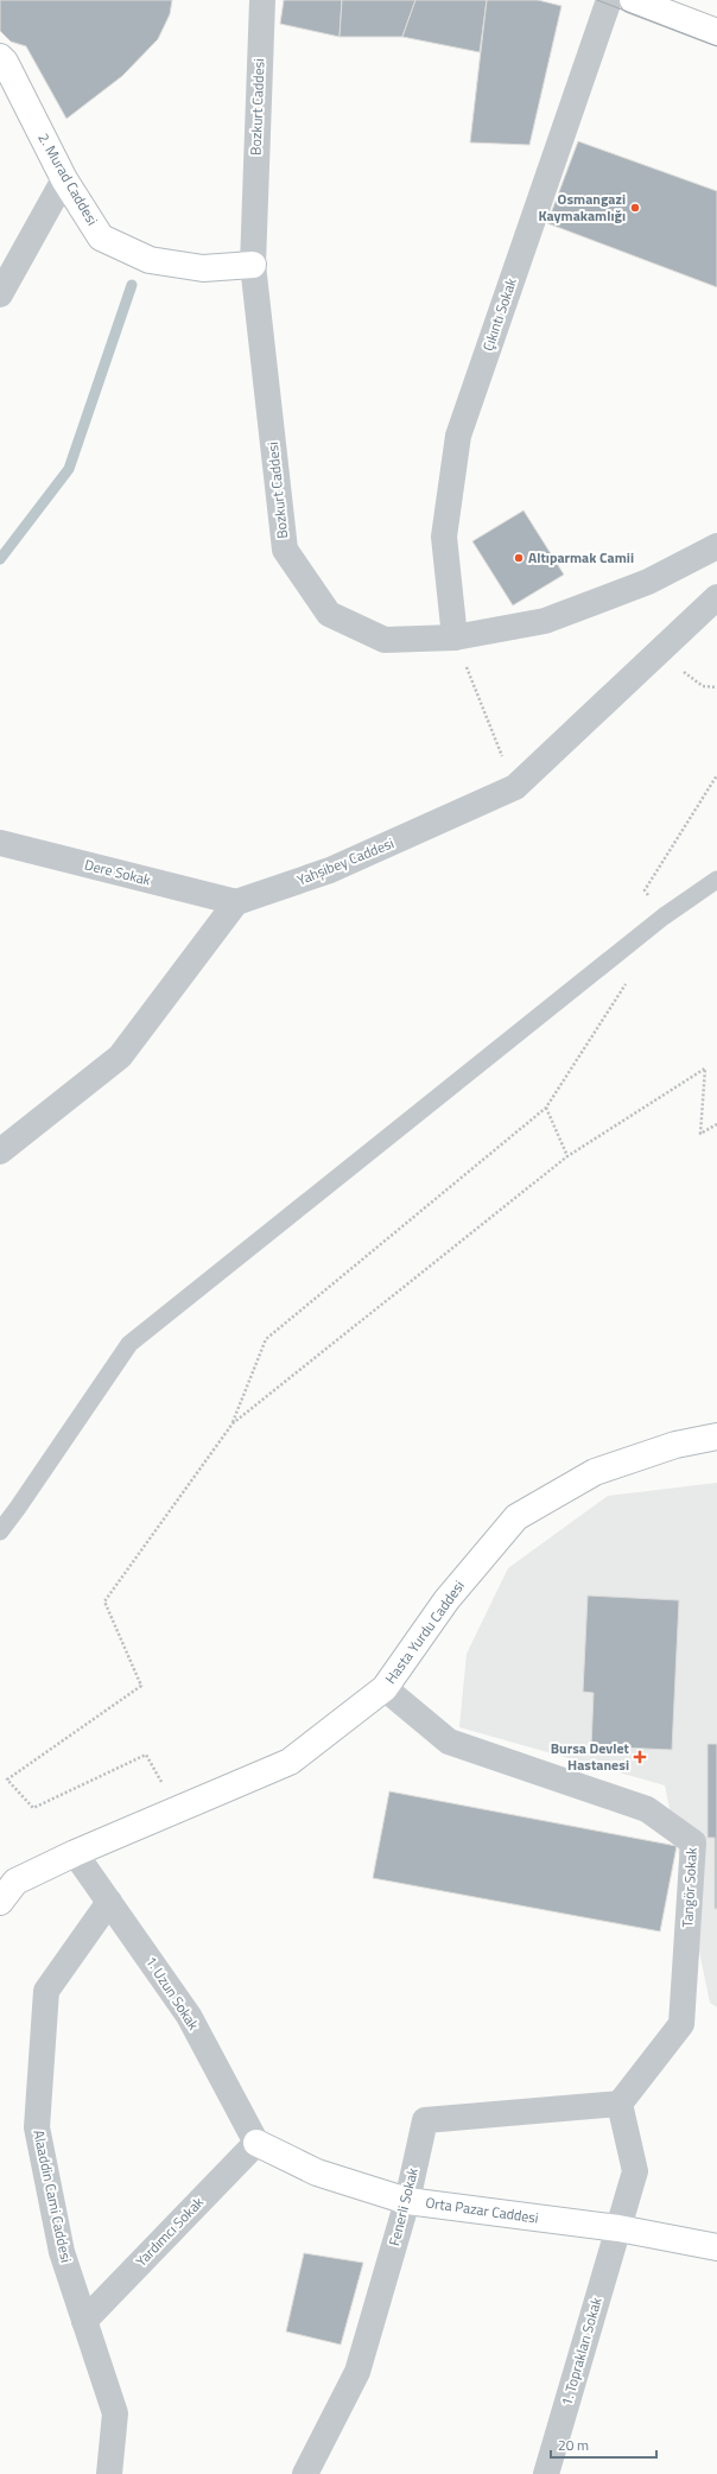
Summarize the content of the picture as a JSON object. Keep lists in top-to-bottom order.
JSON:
{
  "streets": {
    "main road": ["2. Murad Caddesi", "Hasta Yurdu Caddesi", "Orta Pazar Caddesi"],
    "street": [
      "Bozkurt Caddesi",
      "Çıkıntı Sokak",
      "Yahşibey Caddesi",
      "Dere Sokak",
      "Tangör Sokak",
      "1. Uzun Sokak",
      "Alaaddin Cami Caddesi",
      "Fenerli Sokak",
      "Yardımcı Sokak",
      "1. Toprakları Sokak"
    ]
  },
  "crossings": [
    ["Bozkurt Caddesi", "2. Murad Caddesi"],
    ["Bozkurt Caddesi", "Çıkıntı Sokak"],
    ["Yahşibey Caddesi", "Dere Sokak"],
    ["Hasta Yurdu Caddesi", "Tangör Sokak"],
    ["Hasta Yurdu Caddesi", "1. Uzun Sokak"],
    ["Tangör Sokak", "Fenerli Sokak"],
    ["1. Uzun Sokak", "Alaaddin Cami Caddesi"],
    ["1. Uzun Sokak", "Orta Pazar Caddesi"],
    ["1. Uzun Sokak", "Yardımcı Sokak"],
    ["Alaaddin Cami Caddesi", "Yardımcı Sokak"],
    ["Fenerli Sokak", "Orta Pazar Caddesi"],
    ["Orta Pazar Caddesi", "Yardımcı Sokak"],
    ["Orta Pazar Caddesi", "1. Toprakları Sokak"]
  ],
  "places": {
    "other": ["Osmangazi Kaymakamlığı", "Altıparmak Camii"],
    "health": ["Bursa Devlet Hastanesi"]
  },
  "scale_bar": "20 m"
}
